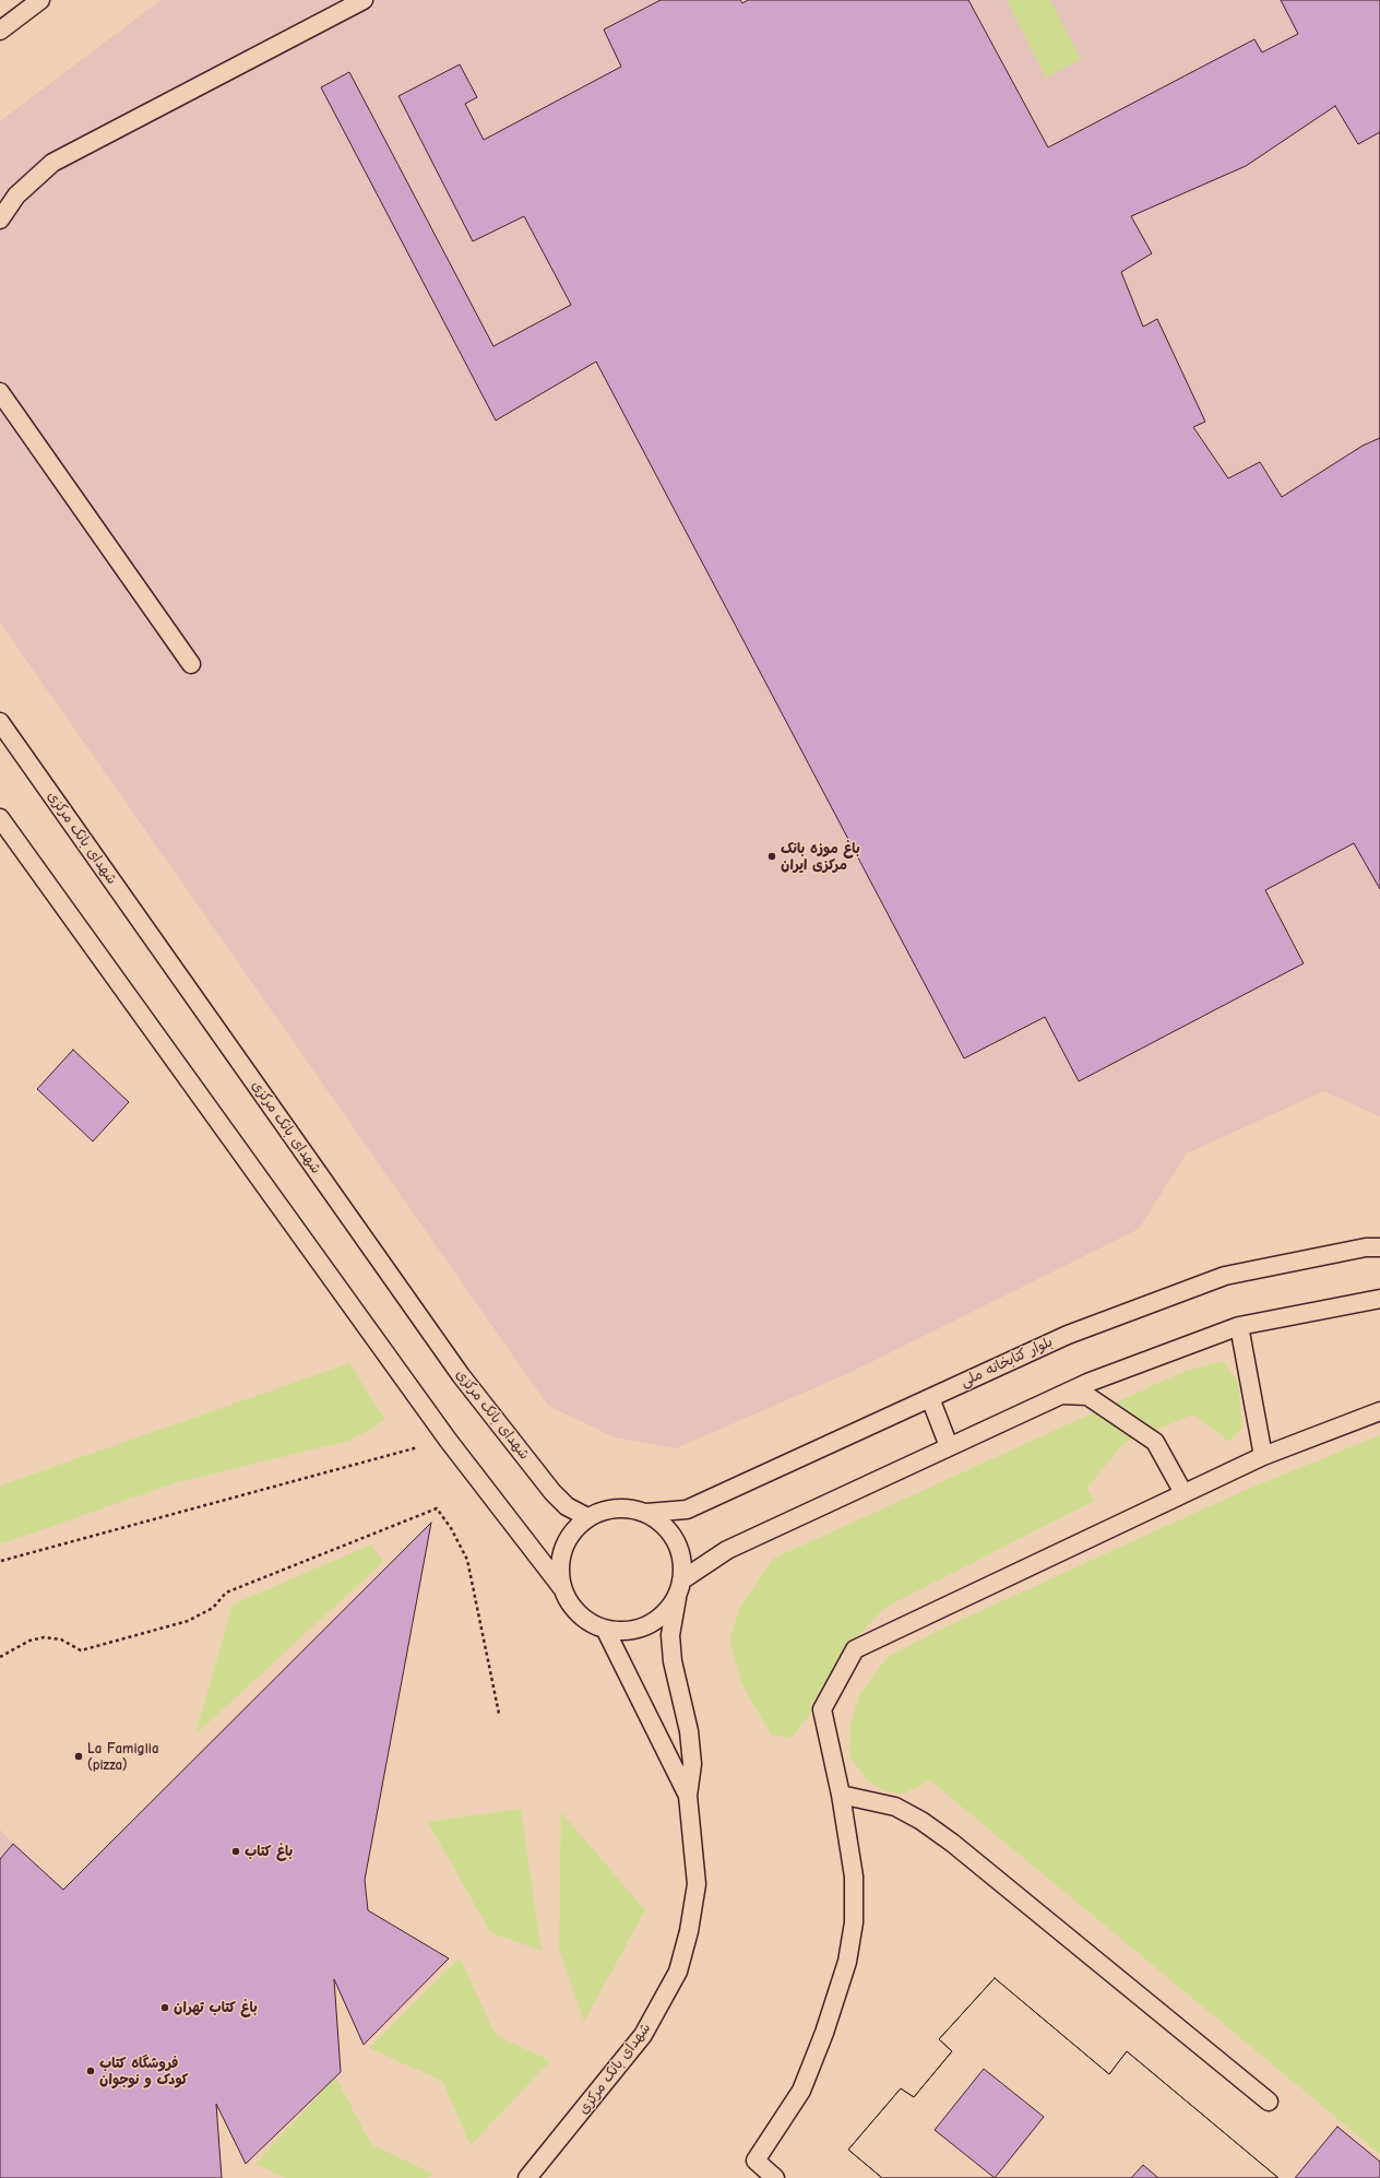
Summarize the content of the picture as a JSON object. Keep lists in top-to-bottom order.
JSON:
{
  "streets": {
    "lane": ["شهدای بانک مرکزی", "بلوار کتابخانه ملی"]
  },
  "crossings": [
    ["شهدای بانک مرکزی", "بلوار کتابخانه ملی"]
  ],
  "places": [
    "باغ موزه بانک مرکزی ایران",
    "La Famiglia (pizza)",
    "باغ کتاب",
    "باغ کتاب تهران",
    "فروشگاه کتاب کودک و نوجوان"
  ]
}
